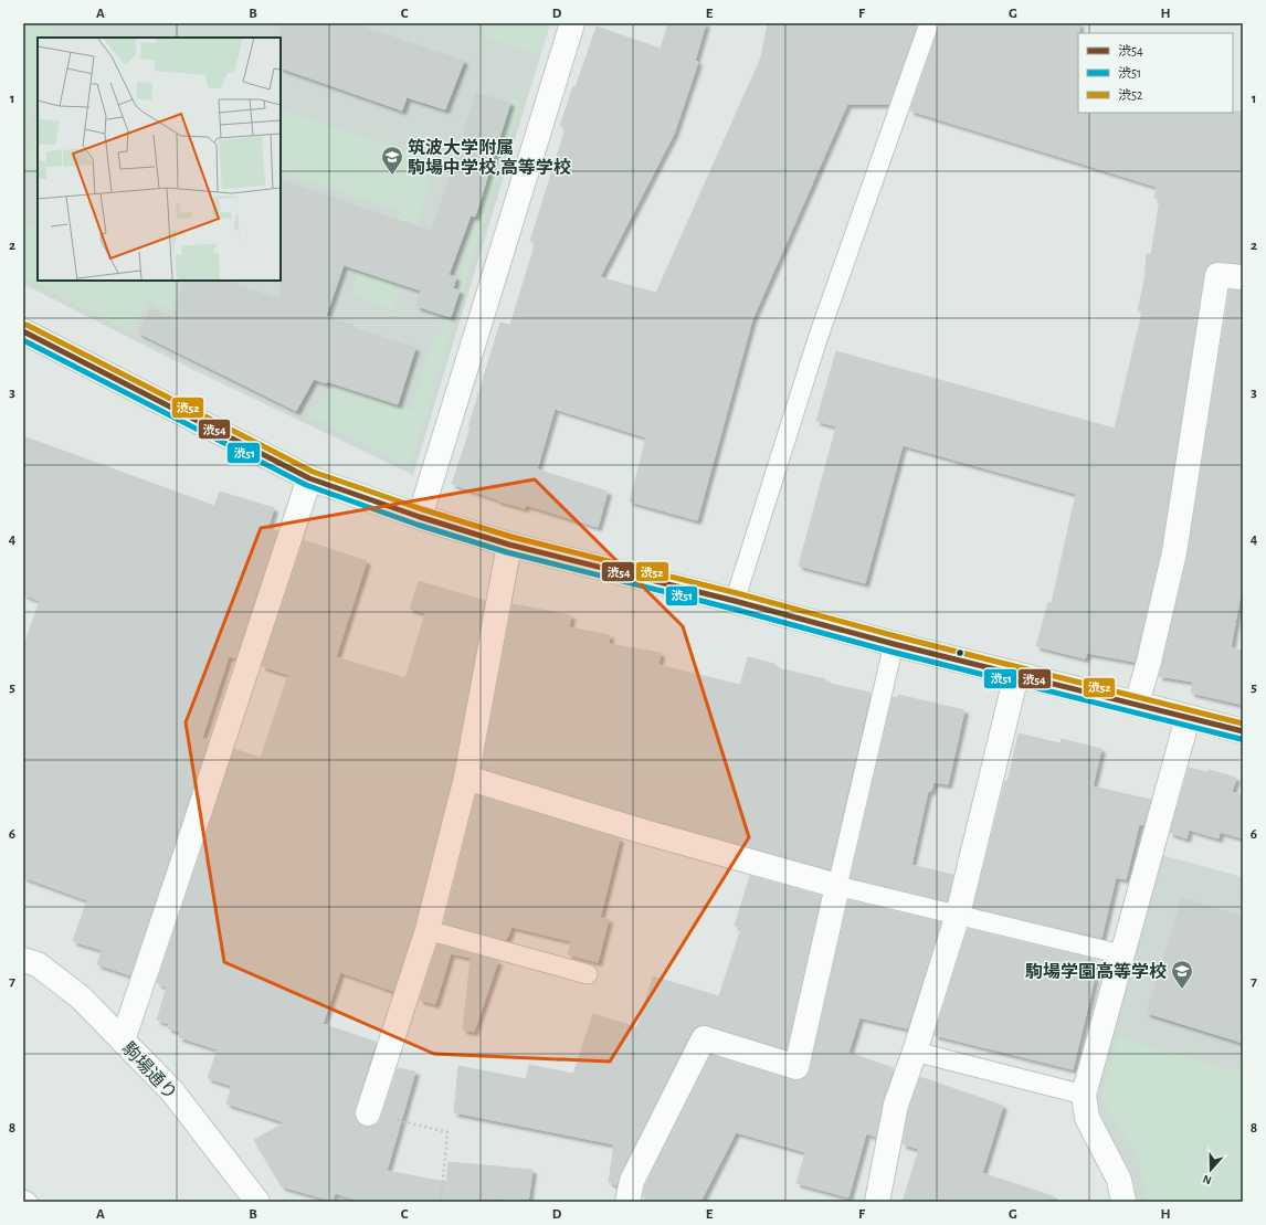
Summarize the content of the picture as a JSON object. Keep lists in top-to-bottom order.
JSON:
{
  "streets": {
    "street": ["駒場通り"]
  },
  "places": {
    "school or university": ["筑波大学附属 駒場中学校,高等学校", "駒場学園高等学校"]
  },
  "lines": ["transit line 渋52", "transit line 渋54", "transit line 渋51"],
  "legend": ["渋54", "渋51", "渋52"],
  "north": "bottom",
  "grid": {
    "columns": [
      "A",
      "B",
      "C",
      "D",
      "E",
      "F",
      "G",
      "H"
    ],
    "rows": [
      "1",
      "2",
      "3",
      "4",
      "5",
      "6",
      "7",
      "8"
    ]
  }
}
